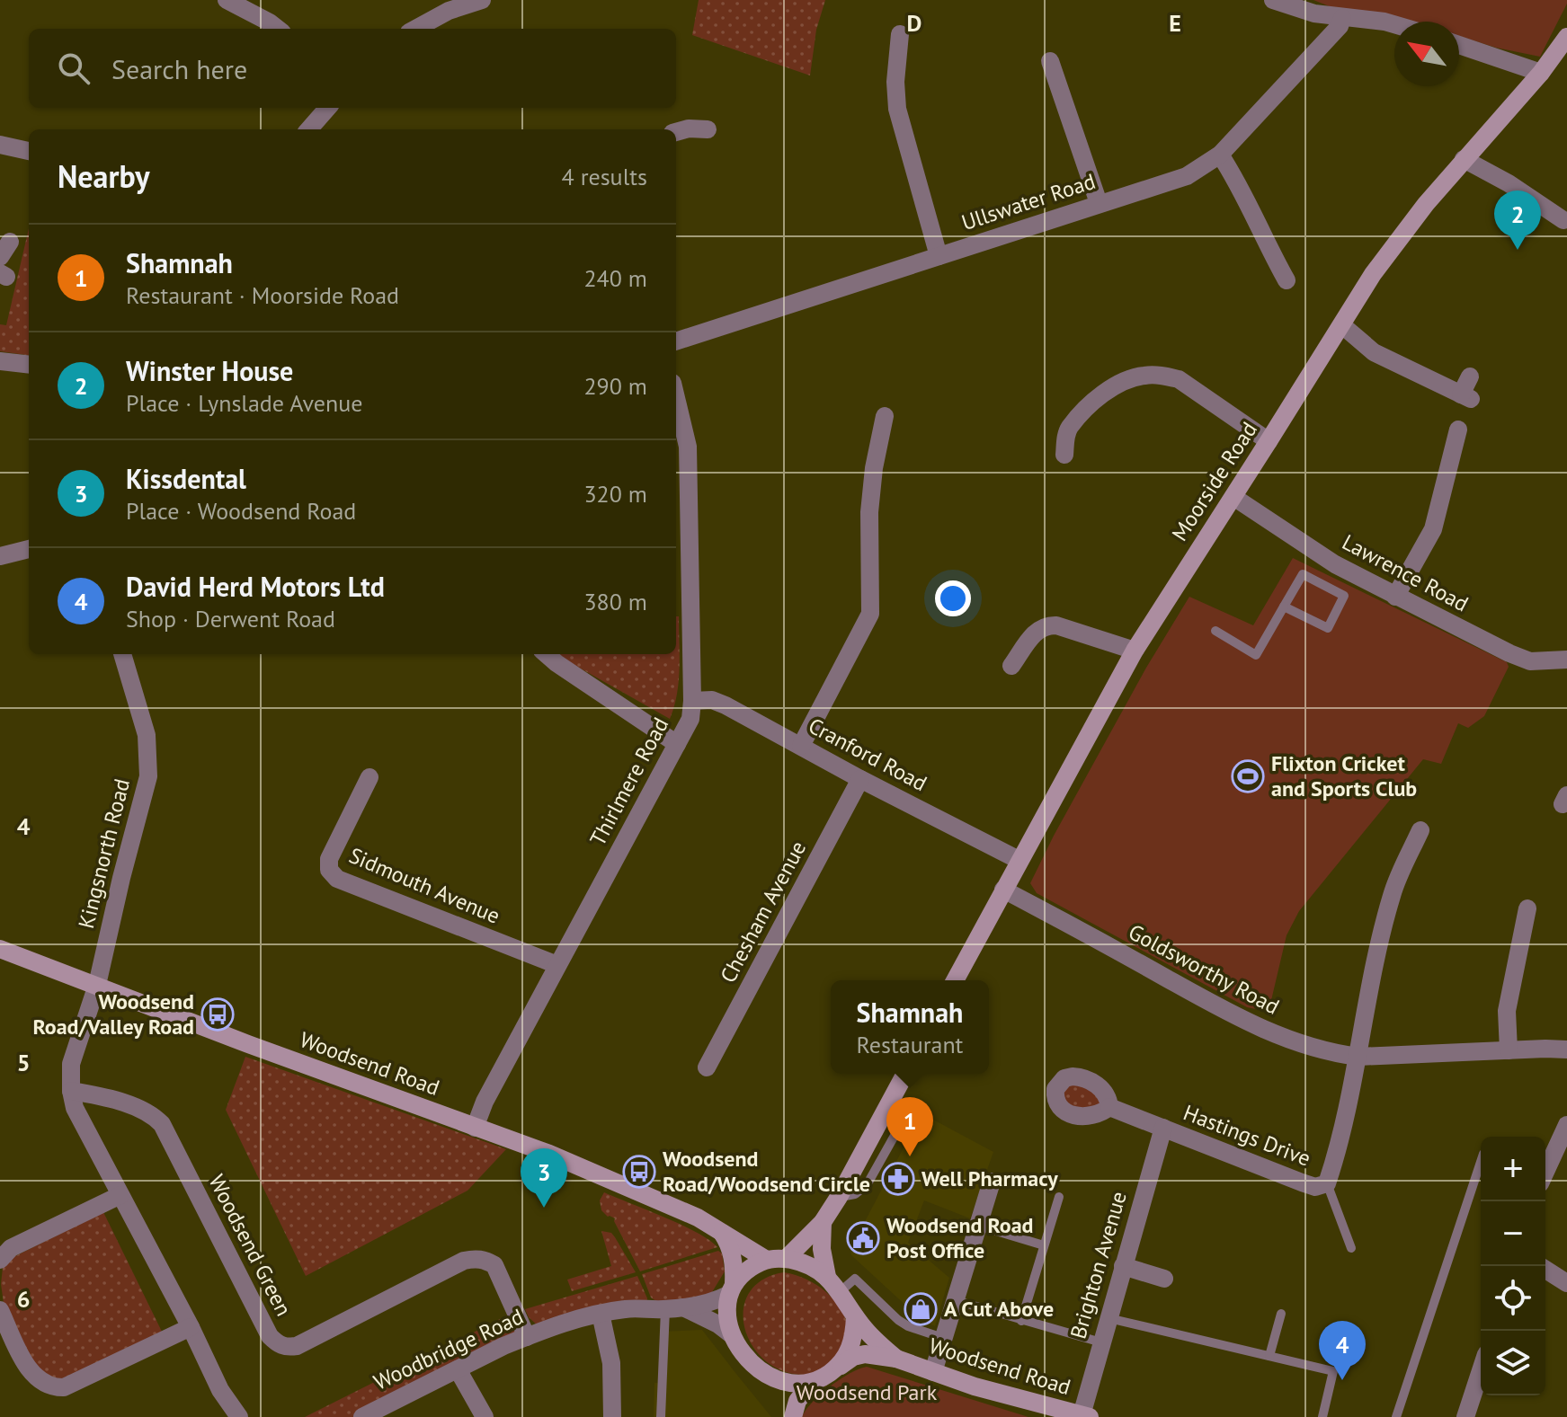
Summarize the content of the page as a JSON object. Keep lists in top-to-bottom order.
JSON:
{
  "streets": {
    "street": [
      "Ullswater Road",
      "Moorside Road",
      "Lawrence Road",
      "Cranford Road",
      "Thirlmere Road",
      "Kingsnorth Road",
      "Sidmouth Avenue",
      "Chesham Avenue",
      "Goldsworthy Road",
      "Woodsend Road",
      "Hastings Drive",
      "Woodsend Green",
      "Brighton Avenue",
      "Woodbridge Road"
    ]
  },
  "crossings": [
    ["Moorside Road", "Lawrence Road"],
    ["Moorside Road", "Cranford Road"],
    ["Moorside Road", "Goldsworthy Road"],
    ["Cranford Road", "Thirlmere Road"],
    ["Cranford Road", "Chesham Avenue"],
    ["Thirlmere Road", "Sidmouth Avenue"],
    ["Thirlmere Road", "Woodsend Road"],
    ["Kingsnorth Road", "Woodsend Road"],
    ["Kingsnorth Road", "Woodsend Green"],
    ["Goldsworthy Road", "Hastings Drive"],
    ["Woodsend Road", "Brighton Avenue"],
    ["Woodsend Road", "Woodbridge Road"],
    ["Hastings Drive", "Brighton Avenue"],
    ["Woodsend Green", "Woodbridge Road"]
  ],
  "parks": ["Woodsend Park"],
  "places": {
    "sports": ["Flixton Cricket and Sports Club"],
    "bus stop": ["Woodsend Road/Valley Road", "Woodsend Road/Woodsend Circle"],
    "pharmacy": ["Well Pharmacy"],
    "public building": ["Woodsend Road Post Office"],
    "shop": ["A Cut Above"]
  },
  "north": "top left",
  "page": {
    "search": "Search here",
    "heading": ["Nearby", "4 results"],
    "pins": [
      "2",
      "1",
      "3",
      "4"
    ],
    "list": [
      {
        "mark": "1",
        "name": "Shamnah",
        "note": "Restaurant · Moorside Road",
        "value": "240 m"
      },
      {
        "mark": "2",
        "name": "Winster House",
        "note": "Place · Lynslade Avenue",
        "value": "290 m"
      },
      {
        "mark": "3",
        "name": "Kissdental",
        "note": "Place · Woodsend Road",
        "value": "320 m"
      },
      {
        "mark": "4",
        "name": "David Herd Motors Ltd",
        "note": "Shop · Derwent Road",
        "value": "380 m"
      }
    ],
    "popup": ["Shamnah", "Restaurant"],
    "map_buttons": ["+", "−"]
  },
  "grid": {
    "columns": ["D", "E"],
    "rows": ["4", "5", "6"]
  }
}
